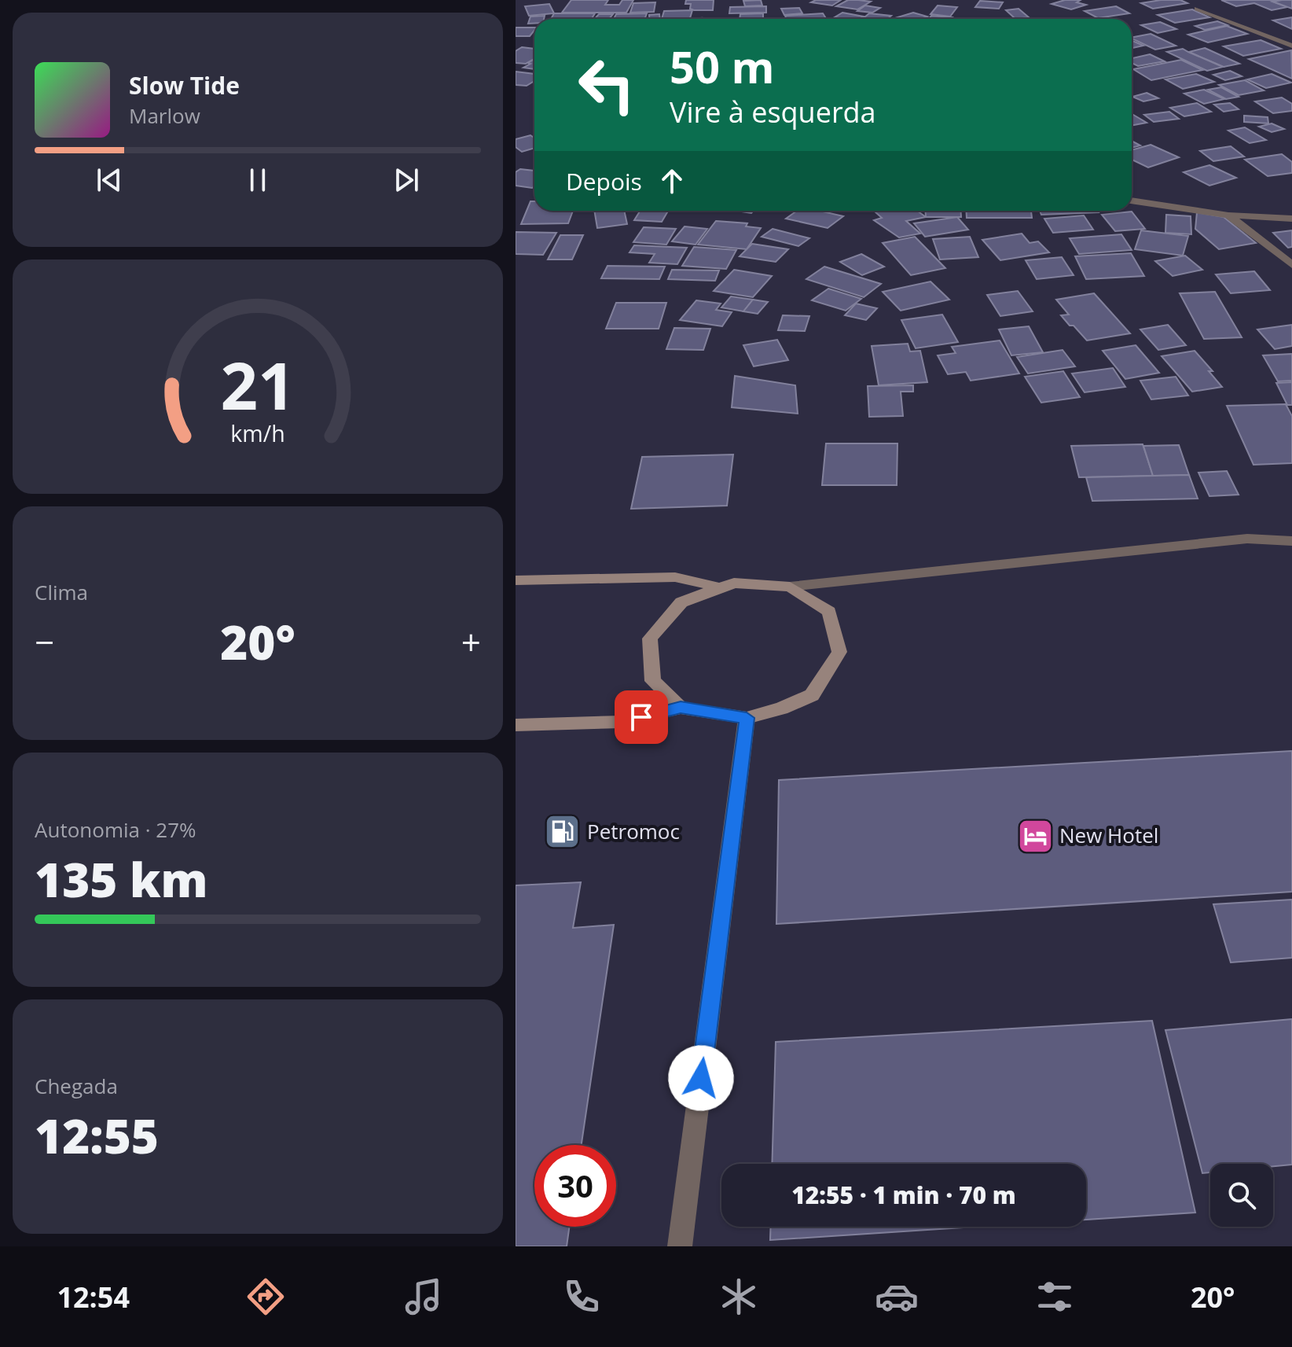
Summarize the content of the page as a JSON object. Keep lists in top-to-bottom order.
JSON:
{
  "places": {
    "fuel station": ["Petromoc"],
    "hotel": ["New Hotel"]
  },
  "page": {
    "turn": ["50 m", "Vire à esquerda"],
    "song": ["Slow Tide", "Marlow"],
    "then": "Depois",
    "tile": [
      "Clima",
      ["Autonomia · 27%", "135 km"],
      ["Chegada", "12:55"]
    ],
    "heat": ["−", "20°", "+"],
    "limit": "30",
    "trip": "12:55 · 1 min · 70 m",
    "tabs": ["12:54", "20°"],
    "gauge": ["21", "km/h"]
  }
}
